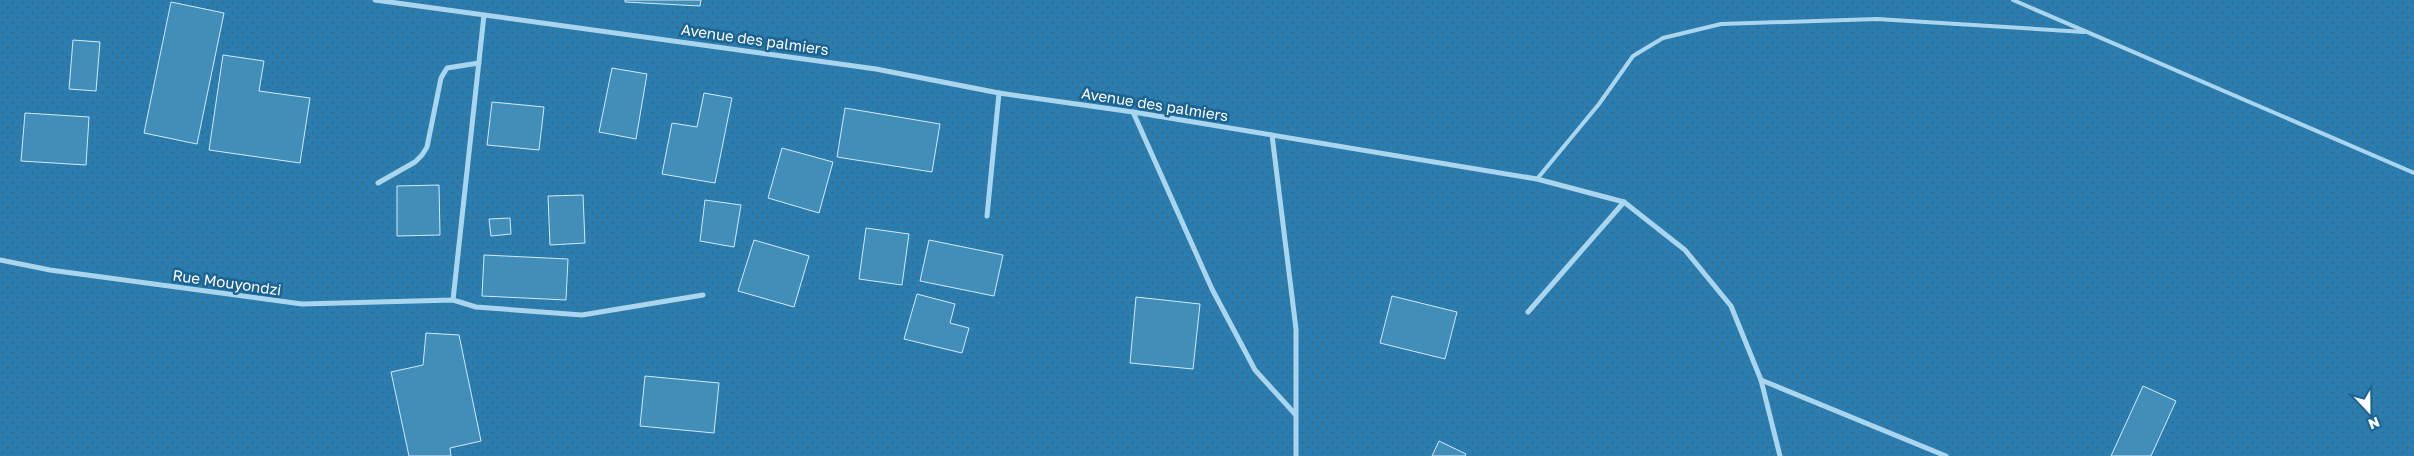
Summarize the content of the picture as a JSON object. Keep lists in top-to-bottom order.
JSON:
{
  "streets": {
    "street": ["Avenue des palmiers", "Rue Mouyondzi"]
  },
  "north": "bottom"
}
